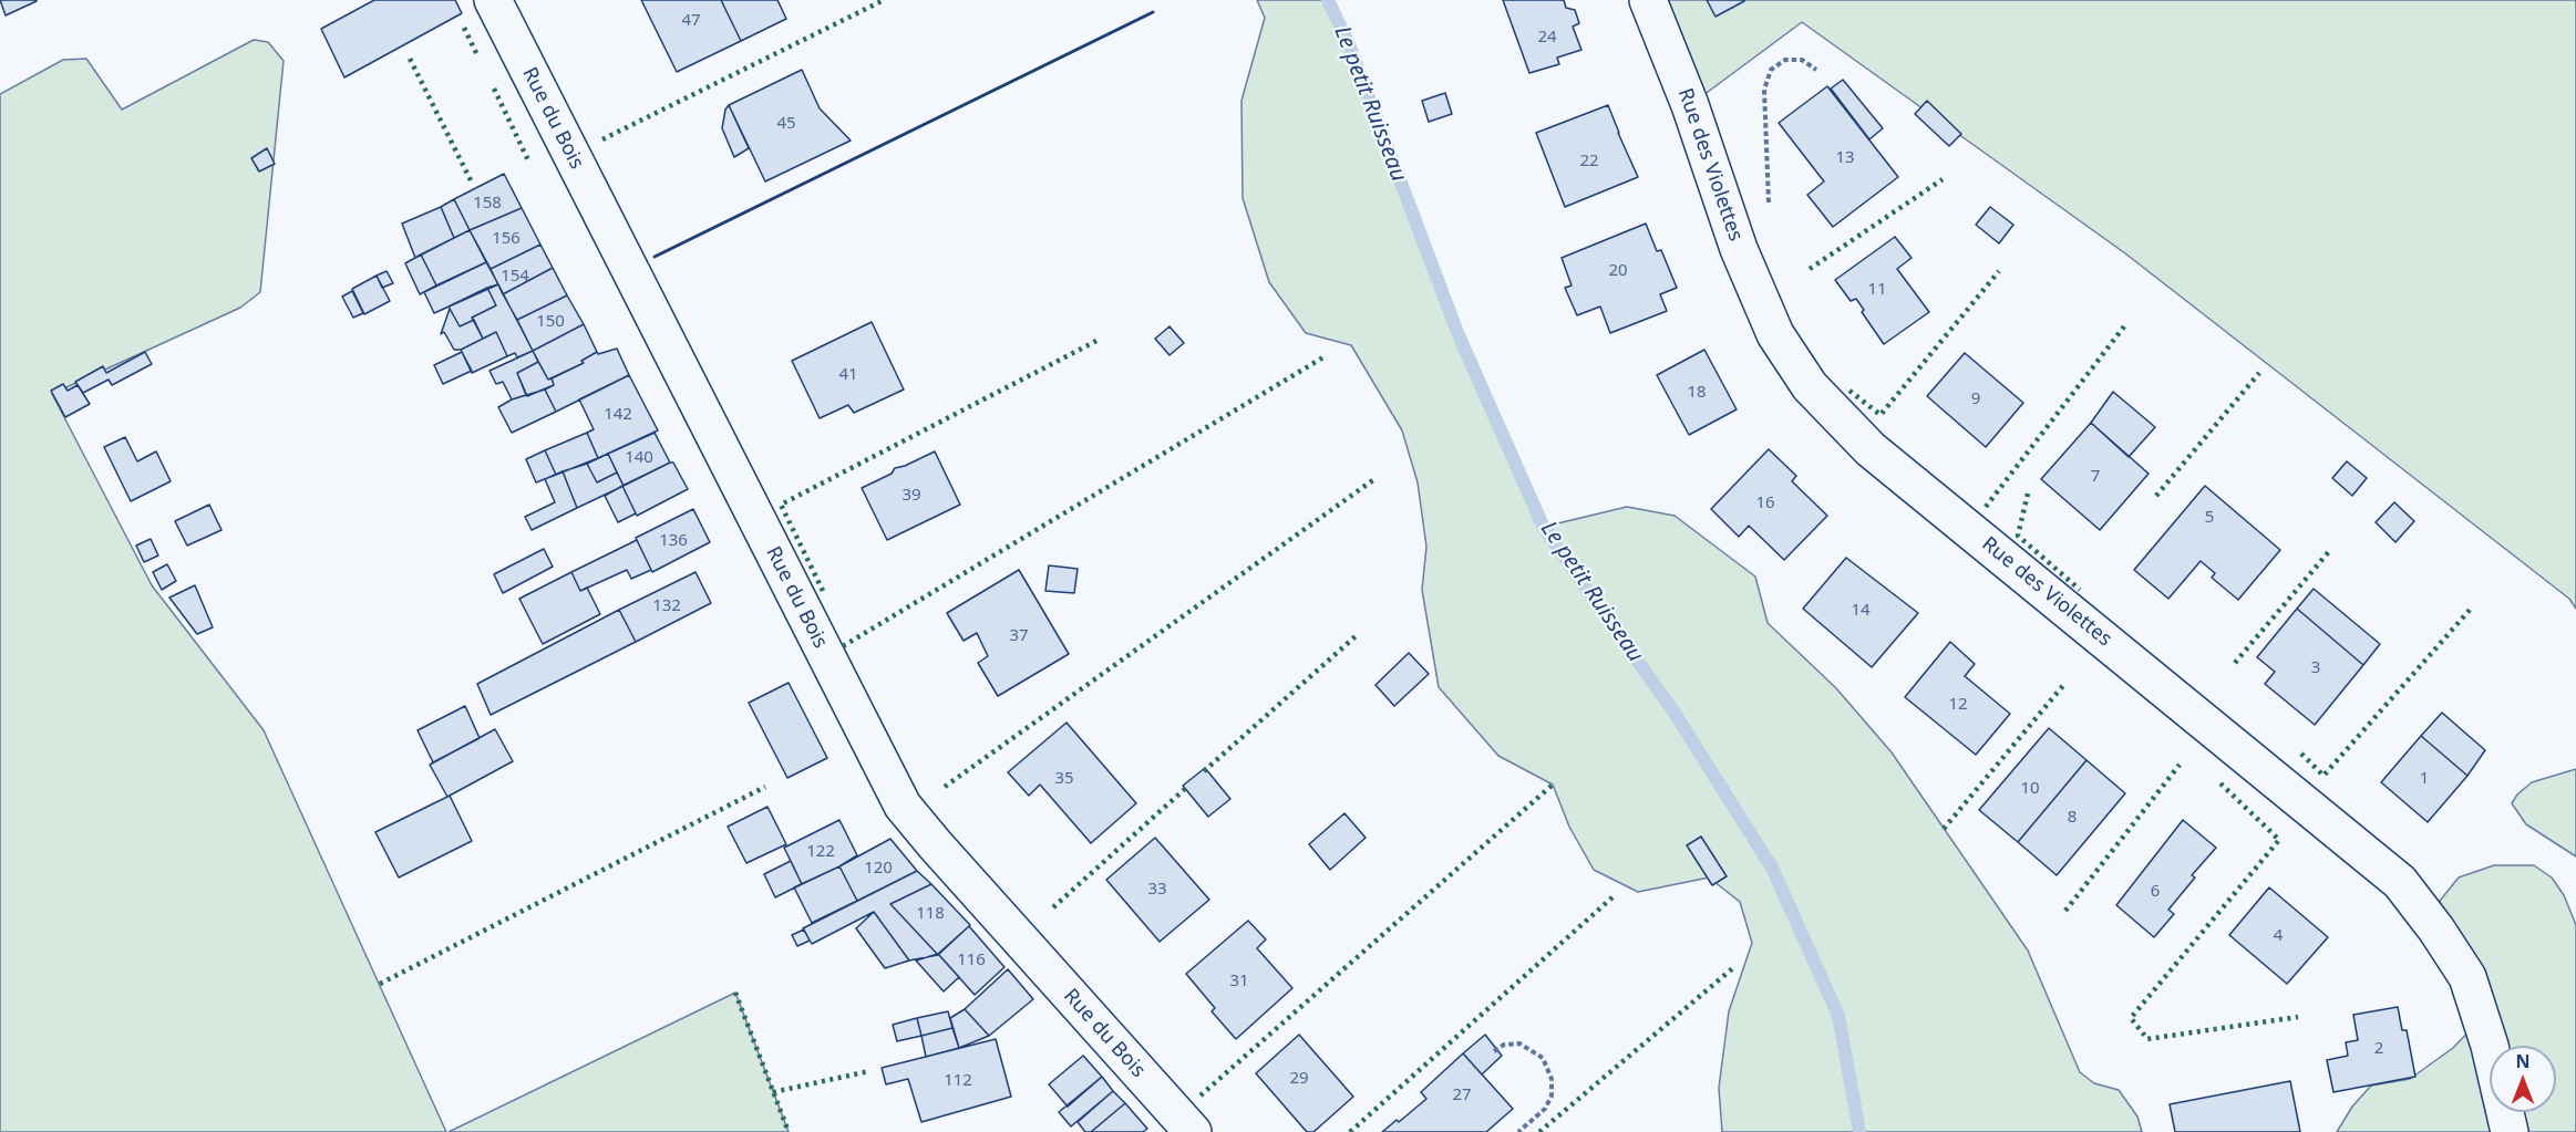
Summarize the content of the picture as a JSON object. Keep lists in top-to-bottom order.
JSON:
{
  "streets": {
    "street": ["Rue du Bois", "Rue des Violettes"]
  },
  "water": ["Le petit Ruisseau"],
  "house_numbers": [
    "47",
    "24",
    "45",
    "13",
    "22",
    "158",
    "156",
    "20",
    "154",
    "11",
    "150",
    "41",
    "18",
    "9",
    "142",
    "140",
    "7",
    "39",
    "16",
    "5",
    "136",
    "132",
    "14",
    "37",
    "3",
    "12",
    "35",
    "1",
    "10",
    "8",
    "122",
    "120",
    "33",
    "6",
    "118",
    "4",
    "116",
    "31",
    "2",
    "29",
    "112",
    "27"
  ],
  "north": "top"
}
